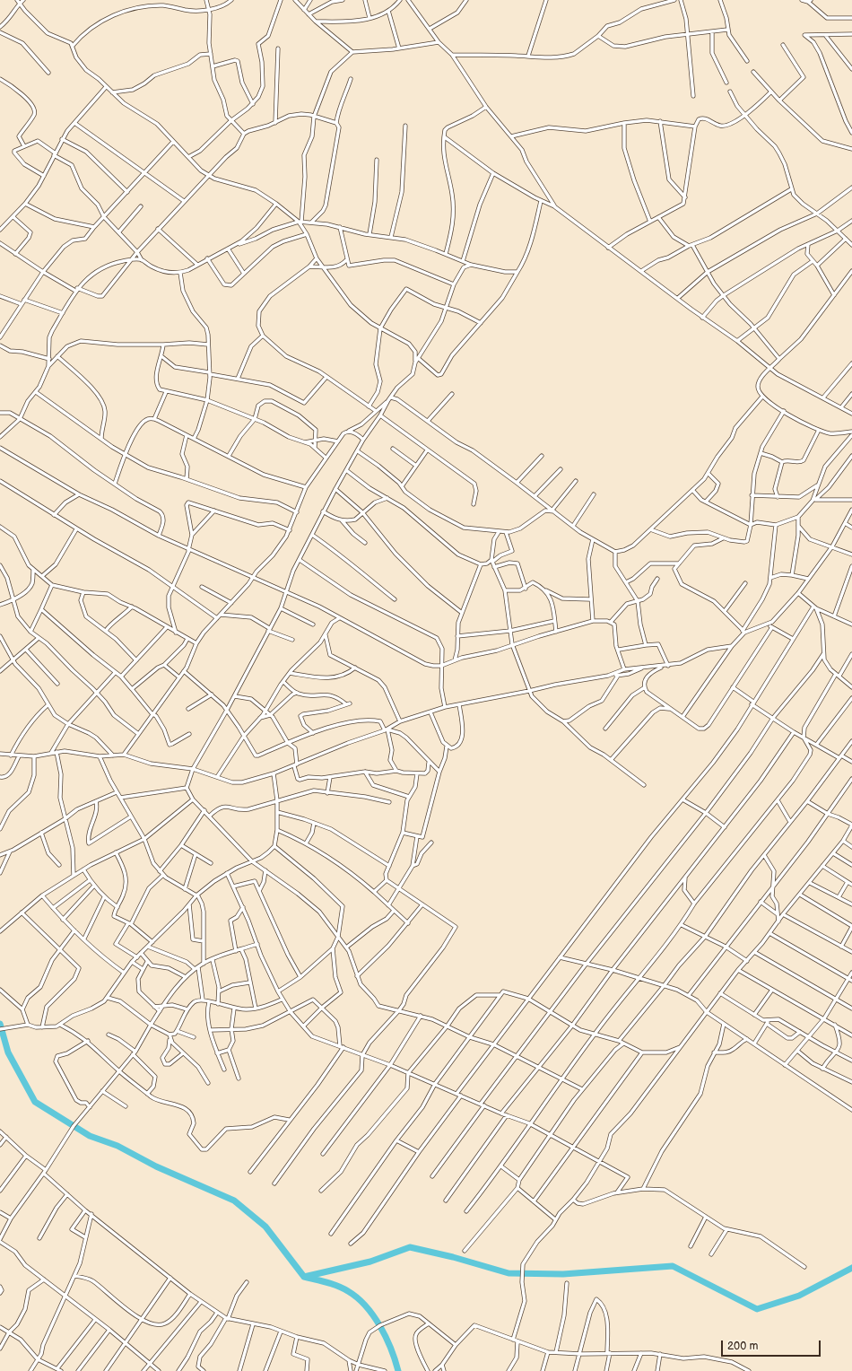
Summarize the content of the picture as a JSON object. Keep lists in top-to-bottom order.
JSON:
{
  "scale_bar": "200 m"
}
